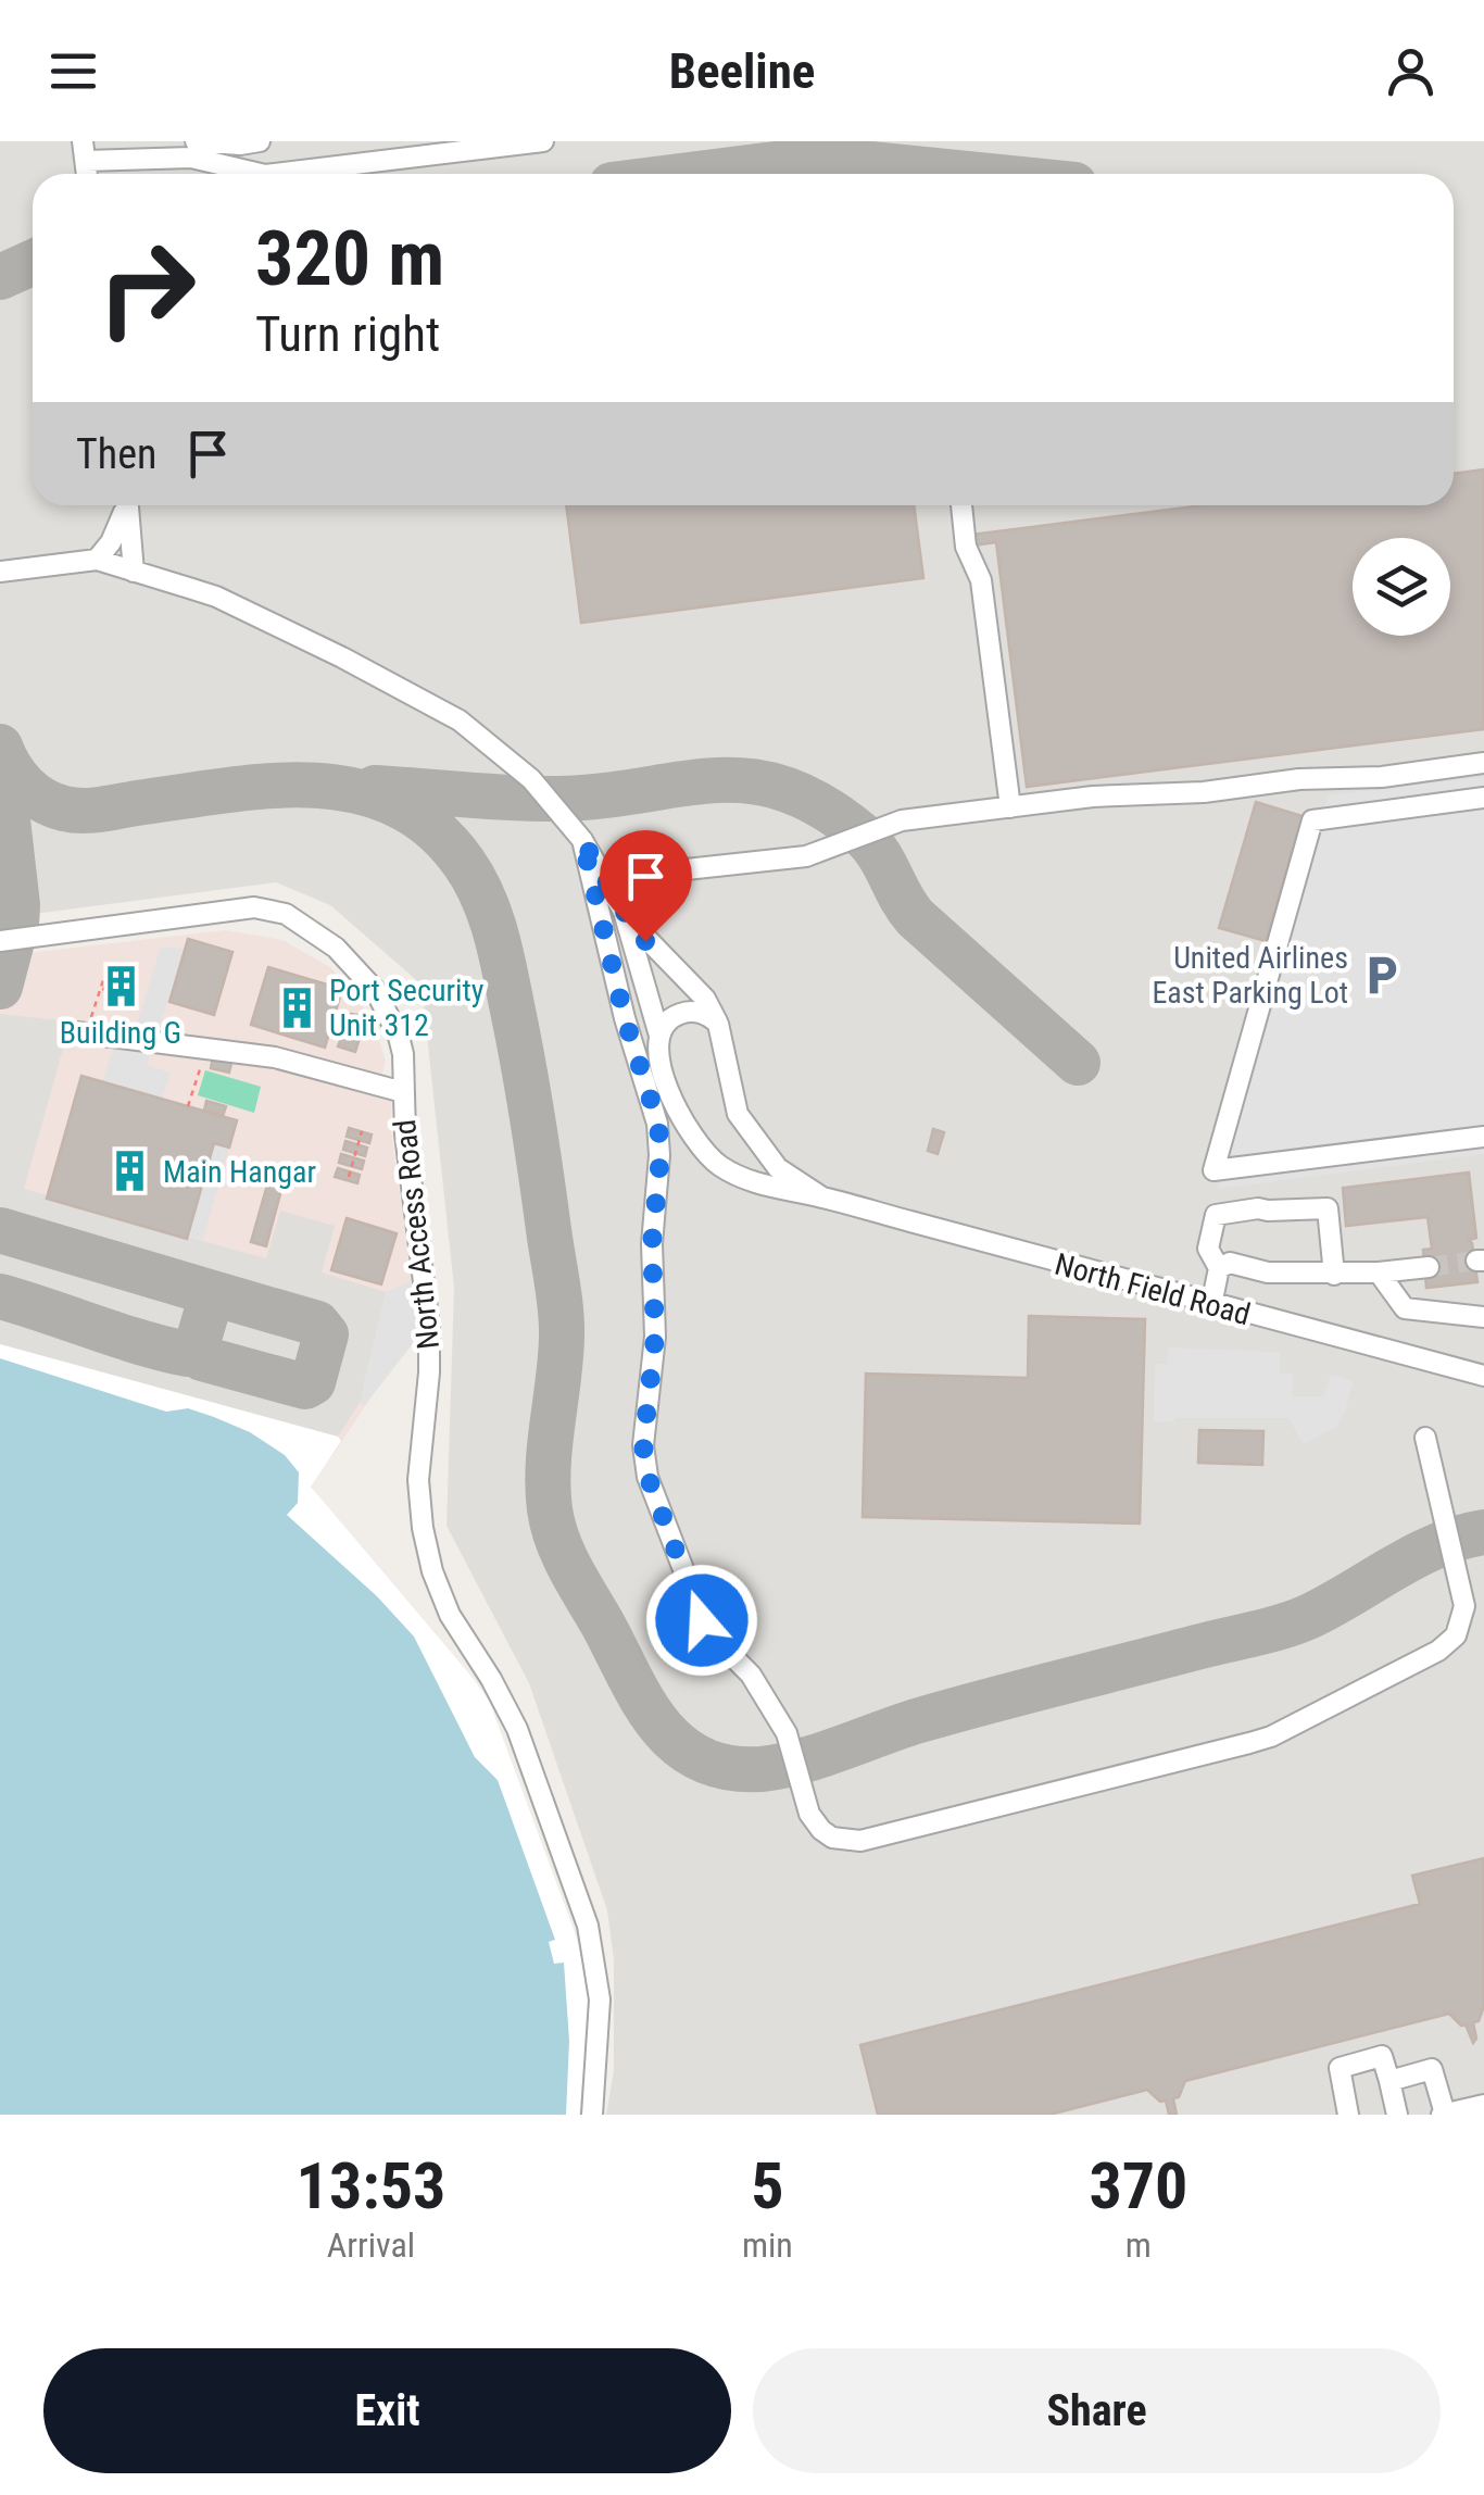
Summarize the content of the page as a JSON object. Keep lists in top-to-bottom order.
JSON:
{
  "streets": {
    "street": ["North Access Road", "North Field Road"]
  },
  "places": {
    "parking": ["United Airlines East Parking Lot"],
    "building": ["Building G", "Port Security Unit 312", "Main Hangar"]
  },
  "page": {
    "header": "Beeline",
    "turn": ["320 m", "Turn right"],
    "then": "Then",
    "eta": [
      "13:53",
      "Arrival",
      "5",
      "min",
      "370",
      "m"
    ],
    "buttons": ["Exit", "Share"]
  }
}
